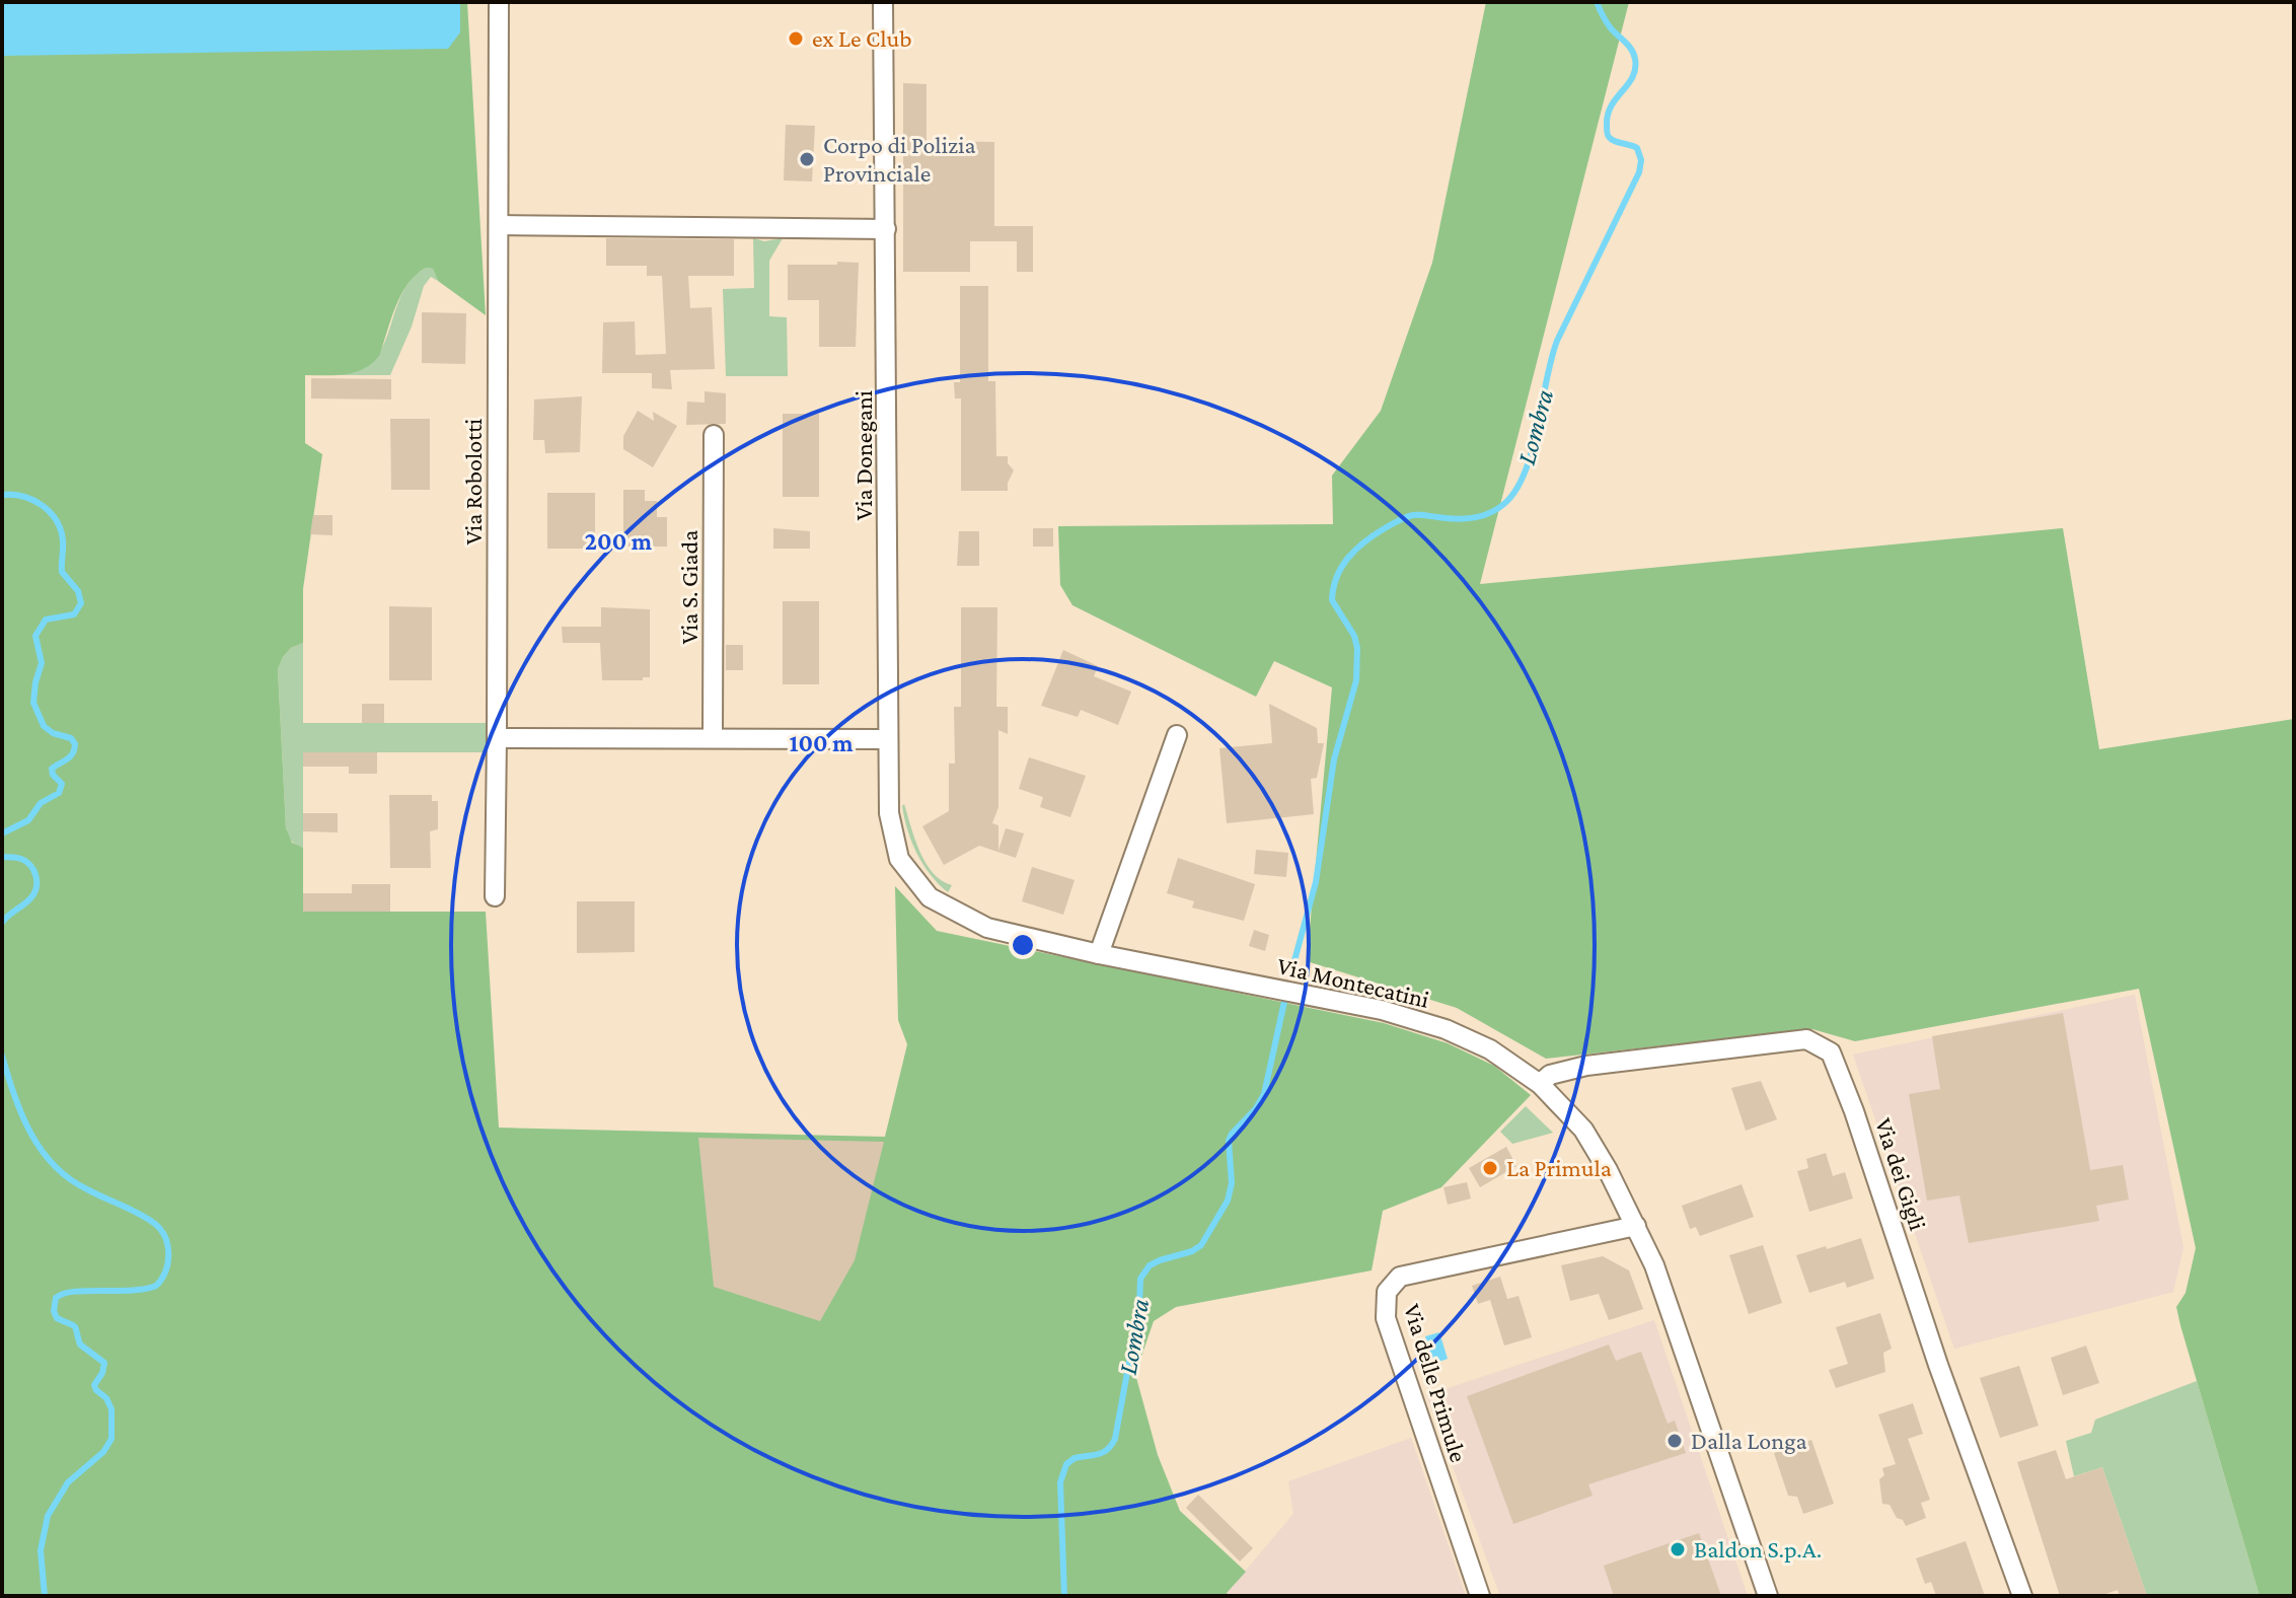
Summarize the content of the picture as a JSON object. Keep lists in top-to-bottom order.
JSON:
{
  "streets": {
    "street": [
      "Via Donegani",
      "Via Robolotti",
      "Via S. Giada",
      "Via Montecatini",
      "Via dei Gigli",
      "Via delle Primule"
    ]
  },
  "crossings": [
    ["Via Donegani", "Via Montecatini"],
    ["Via Montecatini", "Via dei Gigli"],
    ["Via Montecatini", "Via delle Primule"]
  ],
  "water": ["Lombra"],
  "places": [
    "ex Le Club",
    "Corpo di Polizia Provinciale",
    "La Primula",
    "Dalla Longa",
    "Baldon S.p.A."
  ],
  "rings": ["200 m", "100 m"]
}
